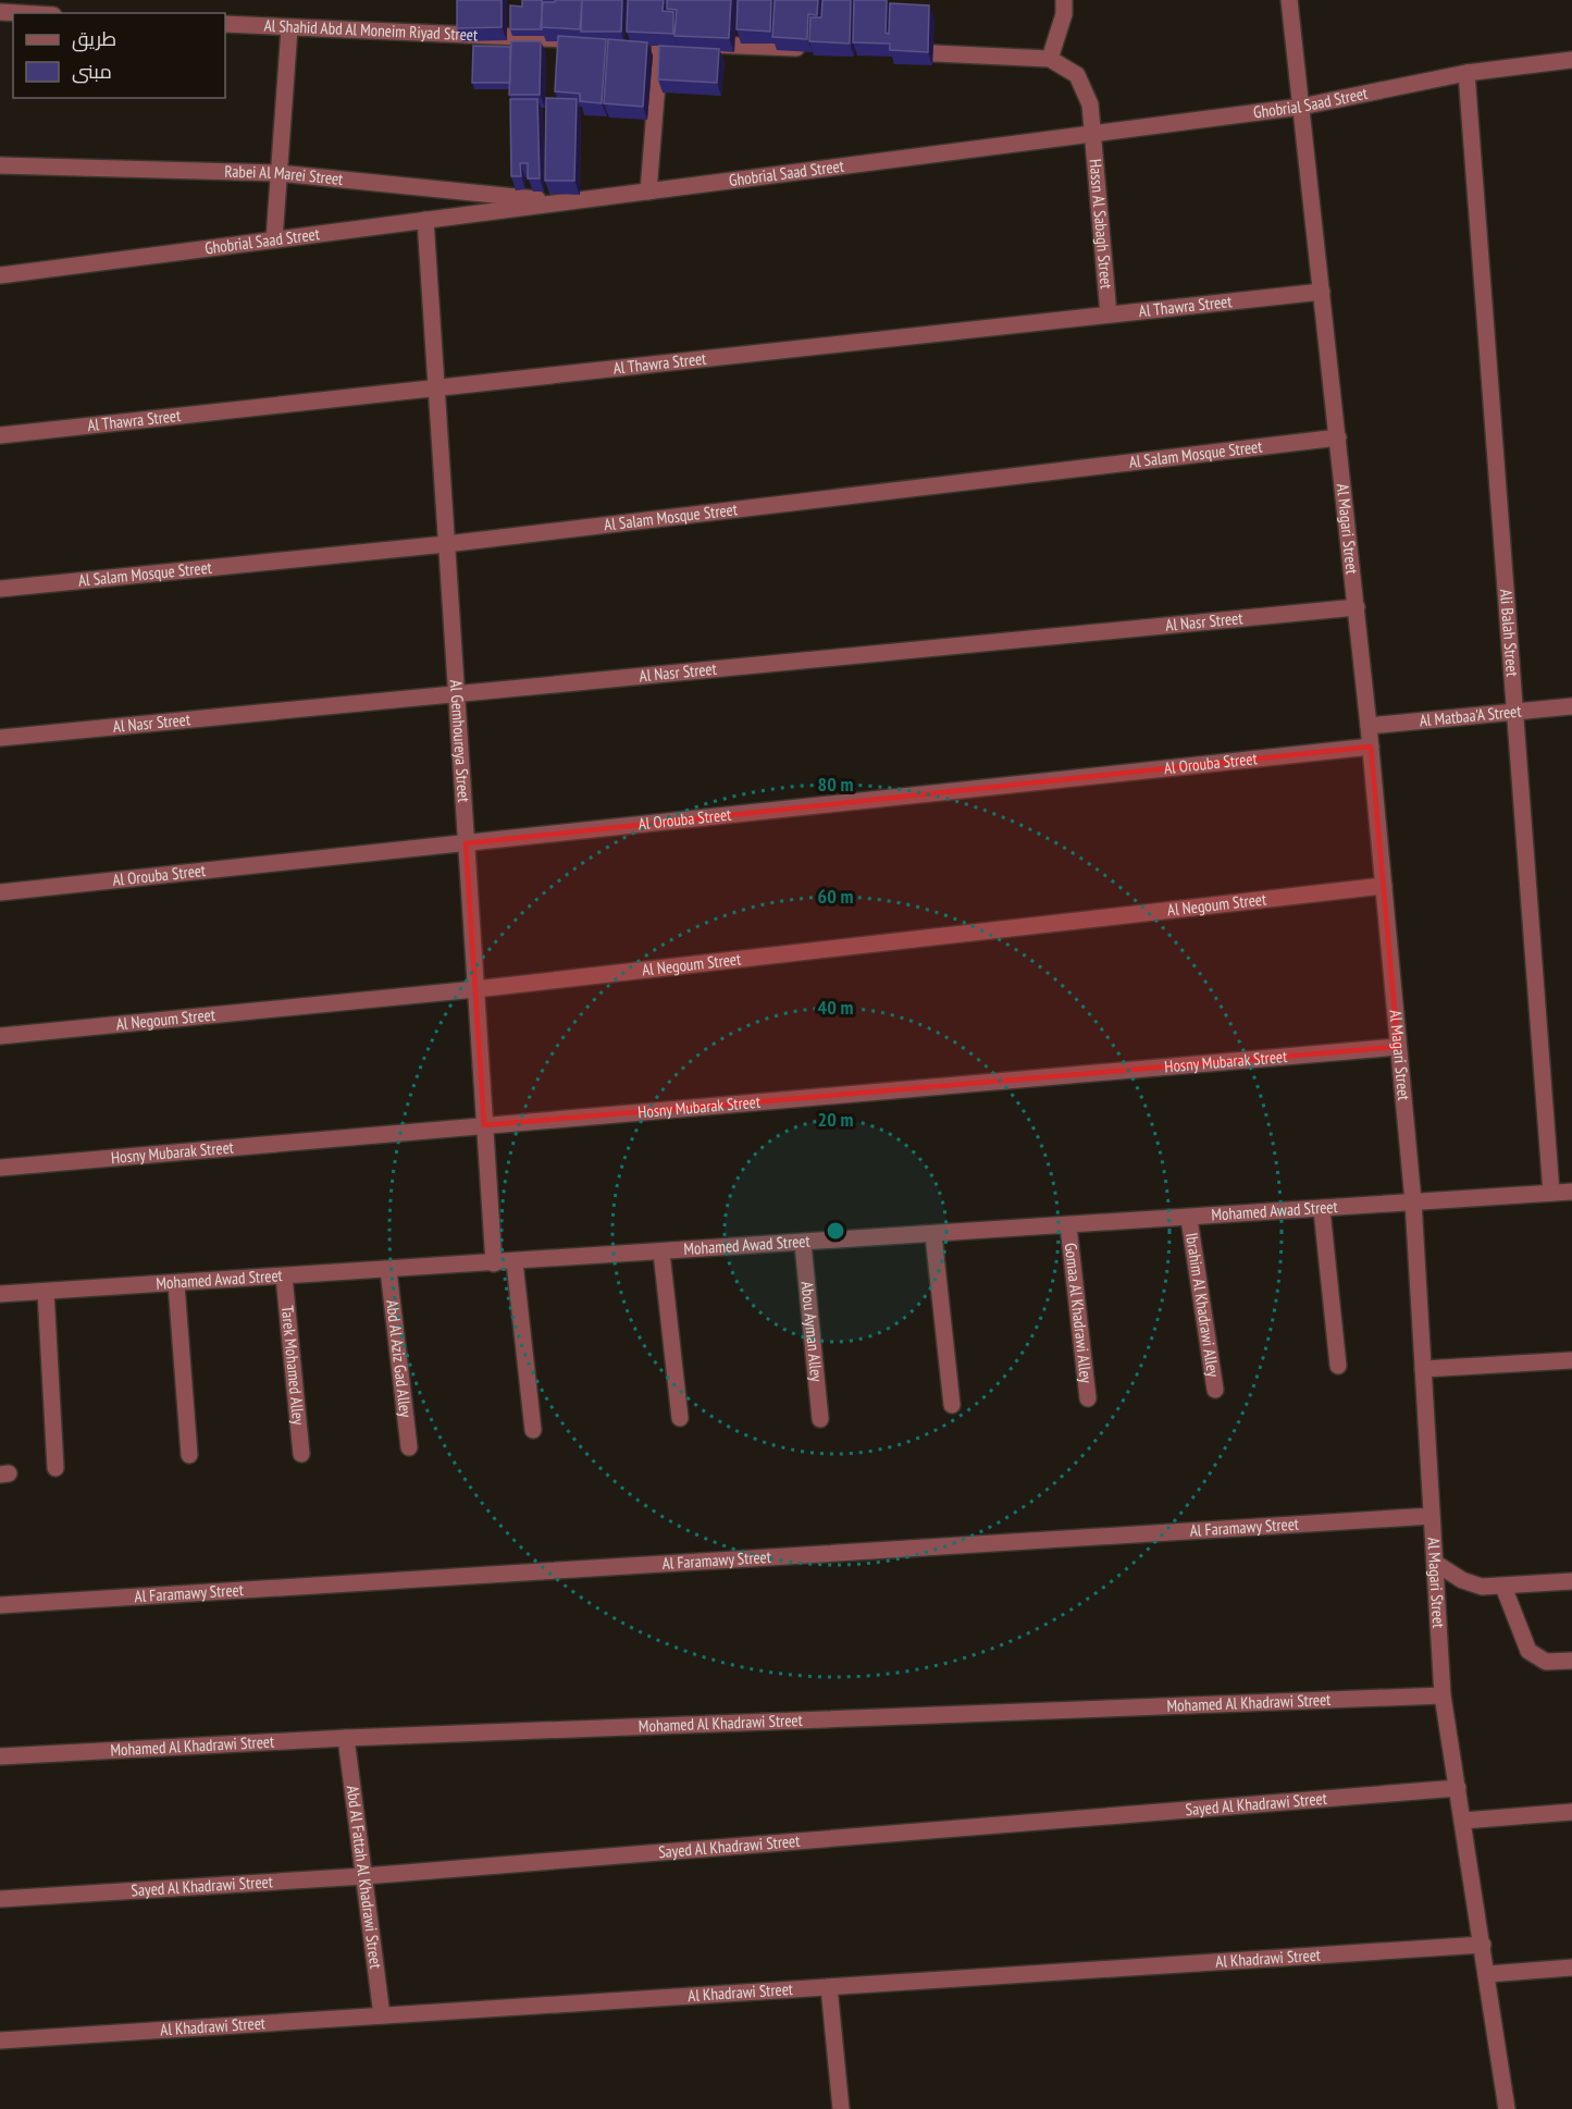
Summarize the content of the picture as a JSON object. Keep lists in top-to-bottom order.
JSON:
{
  "streets": {
    "street": [
      "Al Shahid Abd Al Moneim Riyad Street",
      "Ghobrial Saad Street",
      "Rabei Al Marei Street",
      "Hassn Al Sabagh Street",
      "Al Thawra Street",
      "Al Salam Mosque Street",
      "Al Magari Street",
      "Al Nasr Street",
      "Ali Balah Street",
      "Al Matbaa'A Street",
      "Al Gemhoureya Street",
      "Al Orouba Street",
      "Al Negoum Street",
      "Hosny Mubarak Street",
      "Mohamed Awad Street",
      "Ibrahim Al Khadrawi Alley",
      "Gomaa Al Khadrawi Alley",
      "Abou Ayman Alley",
      "Abd Al Aziz Gad Alley",
      "Tarek Mohamed Alley",
      "Al Faramawy Street",
      "Mohamed Al Khadrawi Street",
      "Sayed Al Khadrawi Street",
      "Abd Al Fattah Al Khadrawi Street",
      "Al Khadrawi Street"
    ]
  },
  "crossings": [
    ["Ghobrial Saad Street", "Rabei Al Marei Street"],
    ["Ghobrial Saad Street", "Hassn Al Sabagh Street"],
    ["Ghobrial Saad Street", "Al Magari Street"],
    ["Ghobrial Saad Street", "Ali Balah Street"],
    ["Ghobrial Saad Street", "Al Gemhoureya Street"],
    ["Hassn Al Sabagh Street", "Al Thawra Street"],
    ["Al Thawra Street", "Al Magari Street"],
    ["Al Thawra Street", "Al Gemhoureya Street"],
    ["Al Salam Mosque Street", "Al Magari Street"],
    ["Al Salam Mosque Street", "Al Gemhoureya Street"],
    ["Al Magari Street", "Al Nasr Street"],
    ["Al Magari Street", "Al Matbaa'A Street"],
    ["Al Magari Street", "Al Orouba Street"],
    ["Al Magari Street", "Al Negoum Street"],
    ["Al Magari Street", "Hosny Mubarak Street"],
    ["Al Magari Street", "Mohamed Awad Street"],
    ["Al Magari Street", "Al Faramawy Street"],
    ["Al Magari Street", "Mohamed Al Khadrawi Street"],
    ["Al Magari Street", "Sayed Al Khadrawi Street"],
    ["Al Magari Street", "Al Khadrawi Street"],
    ["Al Nasr Street", "Al Gemhoureya Street"],
    ["Ali Balah Street", "Al Matbaa'A Street"],
    ["Ali Balah Street", "Mohamed Awad Street"],
    ["Al Gemhoureya Street", "Al Orouba Street"],
    ["Al Gemhoureya Street", "Al Negoum Street"],
    ["Al Gemhoureya Street", "Hosny Mubarak Street"],
    ["Al Gemhoureya Street", "Mohamed Awad Street"],
    ["Mohamed Awad Street", "Ibrahim Al Khadrawi Alley"],
    ["Mohamed Awad Street", "Gomaa Al Khadrawi Alley"],
    ["Mohamed Awad Street", "Abou Ayman Alley"],
    ["Mohamed Awad Street", "Abd Al Aziz Gad Alley"],
    ["Mohamed Awad Street", "Tarek Mohamed Alley"],
    ["Mohamed Al Khadrawi Street", "Abd Al Fattah Al Khadrawi Street"],
    ["Sayed Al Khadrawi Street", "Abd Al Fattah Al Khadrawi Street"],
    ["Abd Al Fattah Al Khadrawi Street", "Al Khadrawi Street"]
  ],
  "legend": ["طريق", "مبنى"],
  "rings": [
    "80 m",
    "60 m",
    "40 m",
    "20 m"
  ]
}
